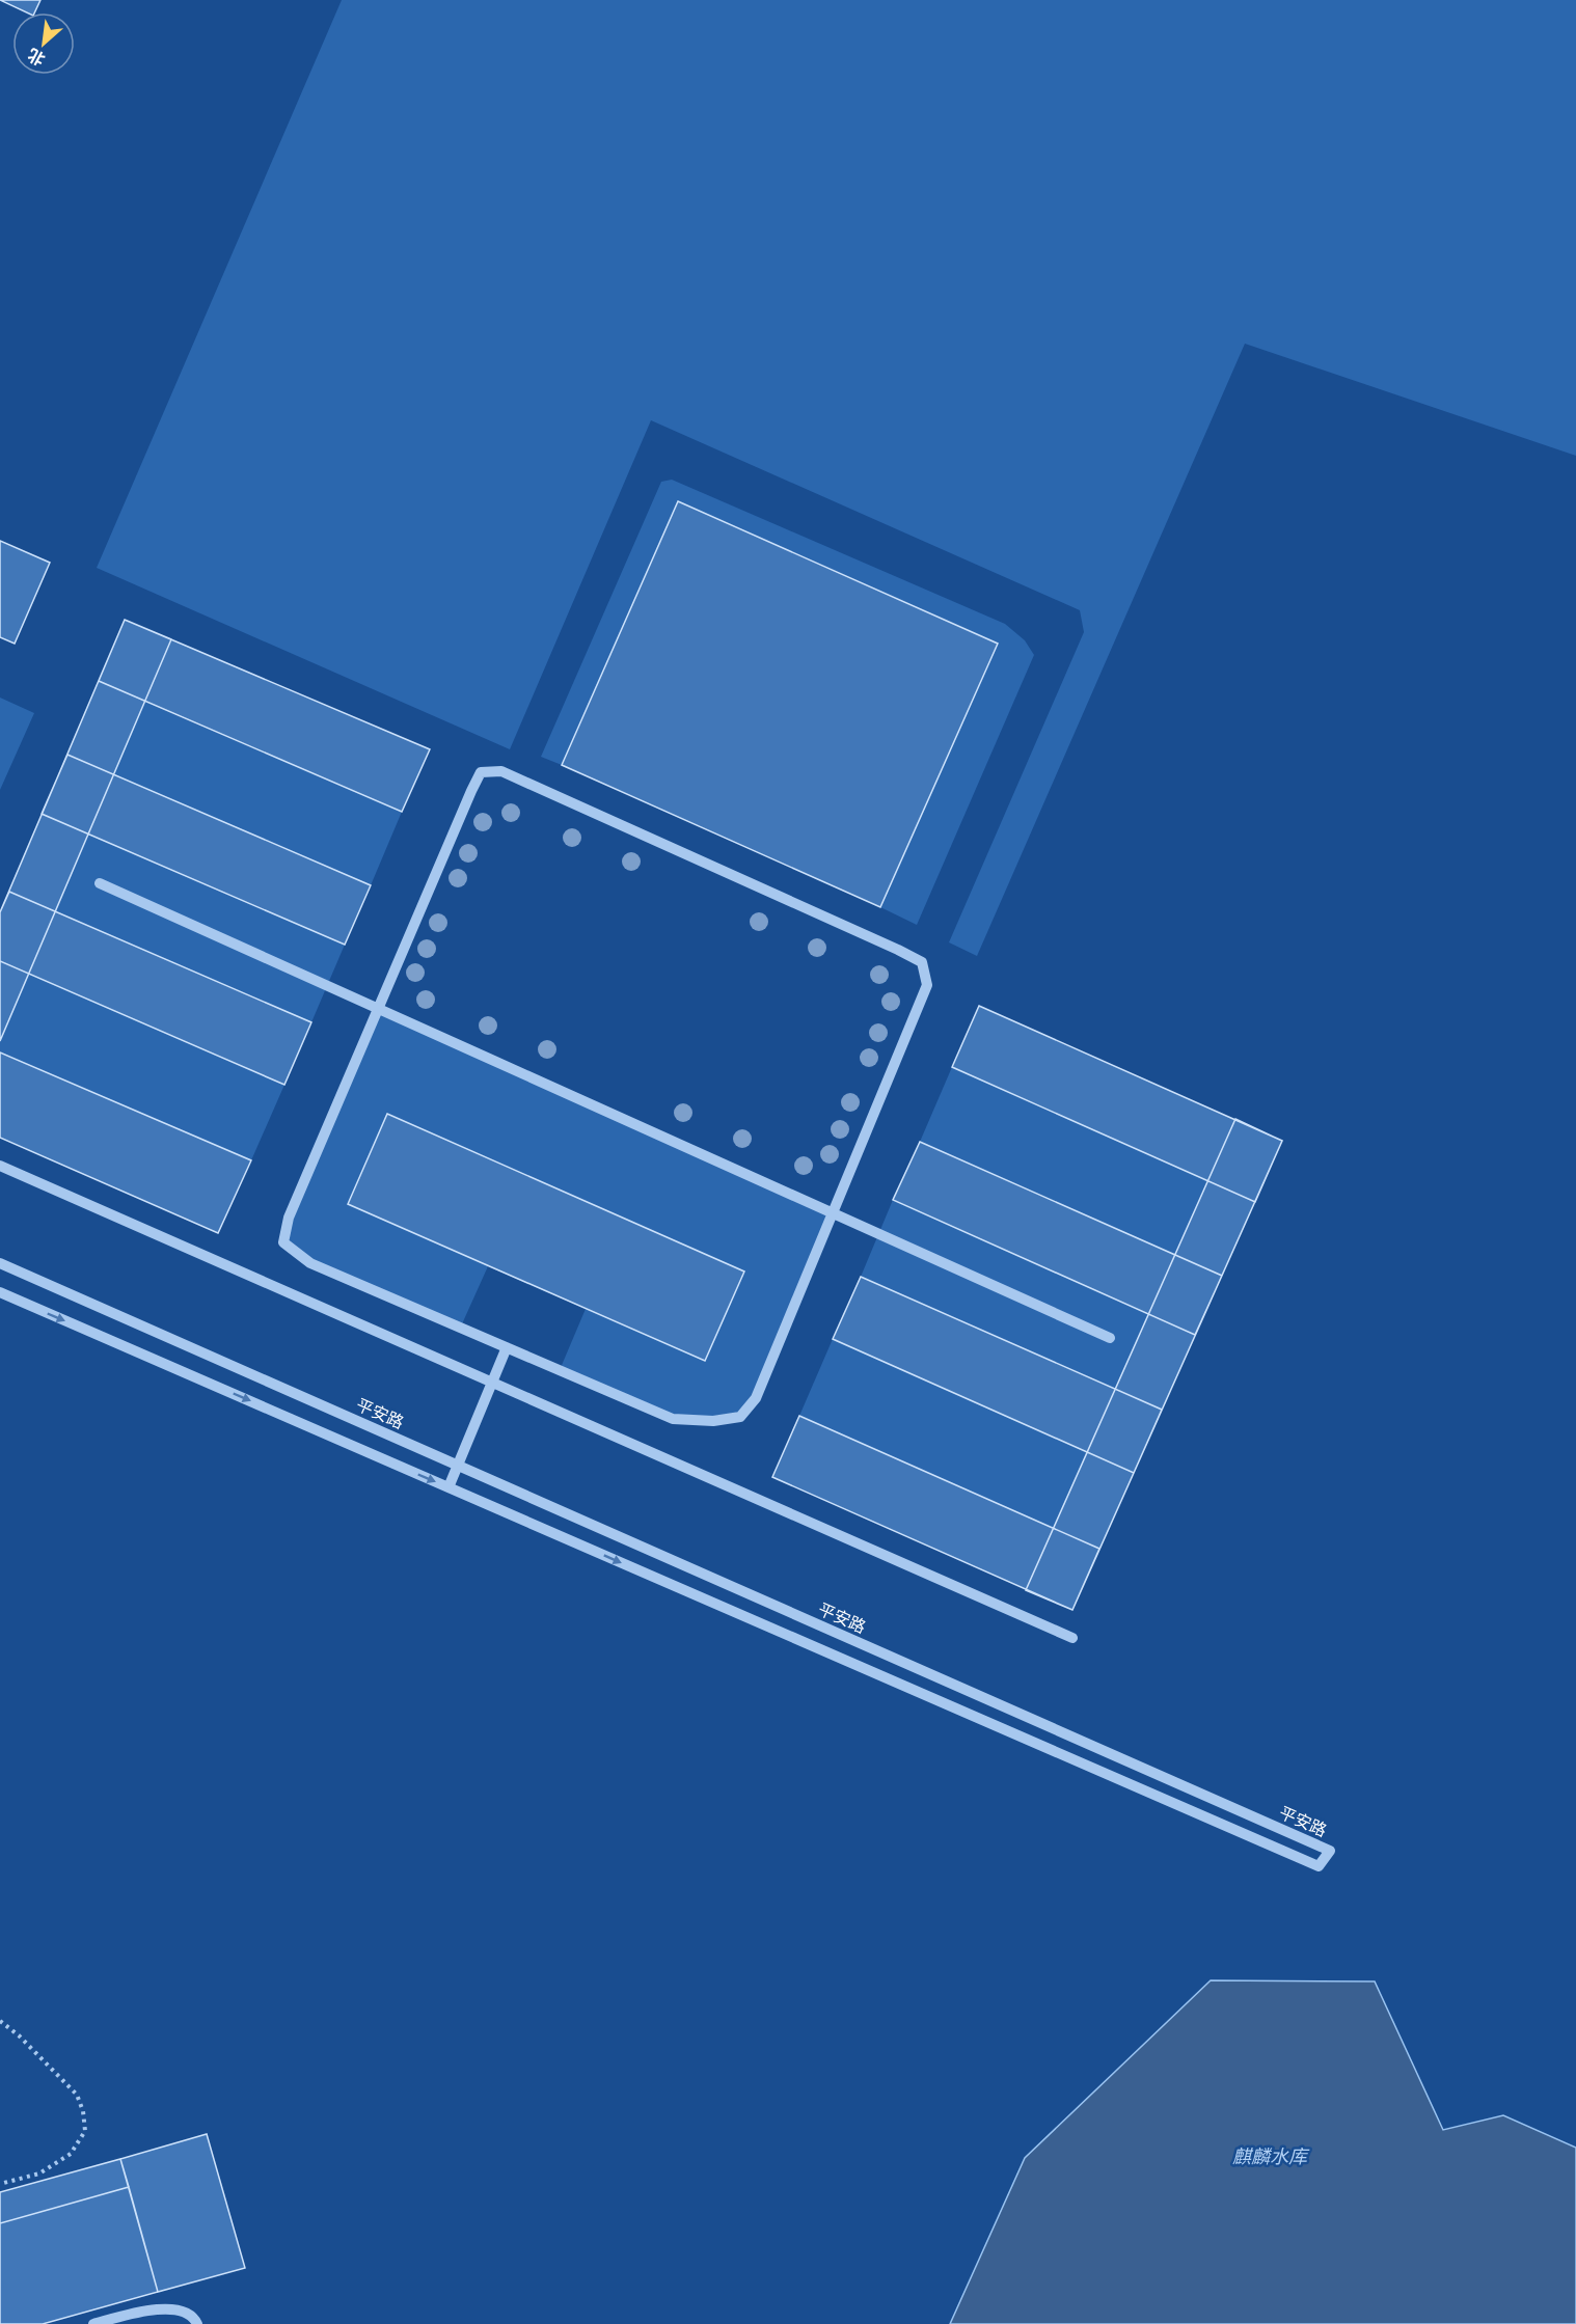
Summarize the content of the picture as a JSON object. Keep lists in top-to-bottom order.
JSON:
{
  "streets": {
    "street": ["平安路"]
  },
  "water": ["麒麟水库"],
  "north": "bottom left"
}
